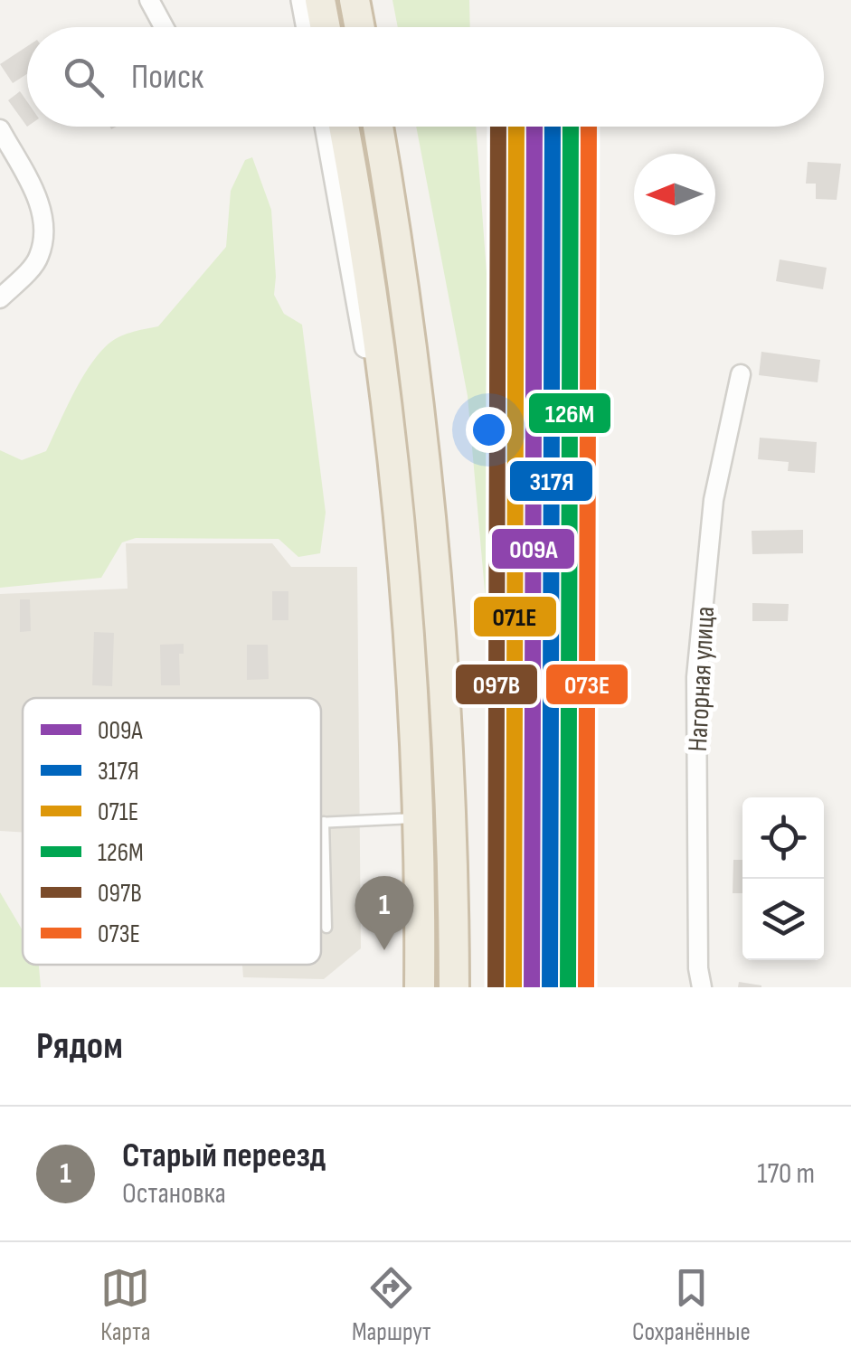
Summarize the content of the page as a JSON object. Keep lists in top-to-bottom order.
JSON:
{
  "streets": {
    "street": ["Нагорная улица"]
  },
  "lines": [
    "transit line 009А",
    "transit line 317Я",
    "transit line 071Е",
    "transit line 126М",
    "transit line 097В",
    "transit line 073Е"
  ],
  "legend": [
    "009А",
    "317Я",
    "071Е",
    "126М",
    "097В",
    "073Е"
  ],
  "north": "left",
  "page": {
    "search": "Поиск",
    "pins": "1",
    "heading": "Рядом",
    "list": [
      {
        "mark": "1",
        "name": "Старый переезд",
        "note": "Остановка",
        "value": "170 m"
      }
    ],
    "nav": ["Карта", "Маршрут", "Сохранённые"]
  }
}
